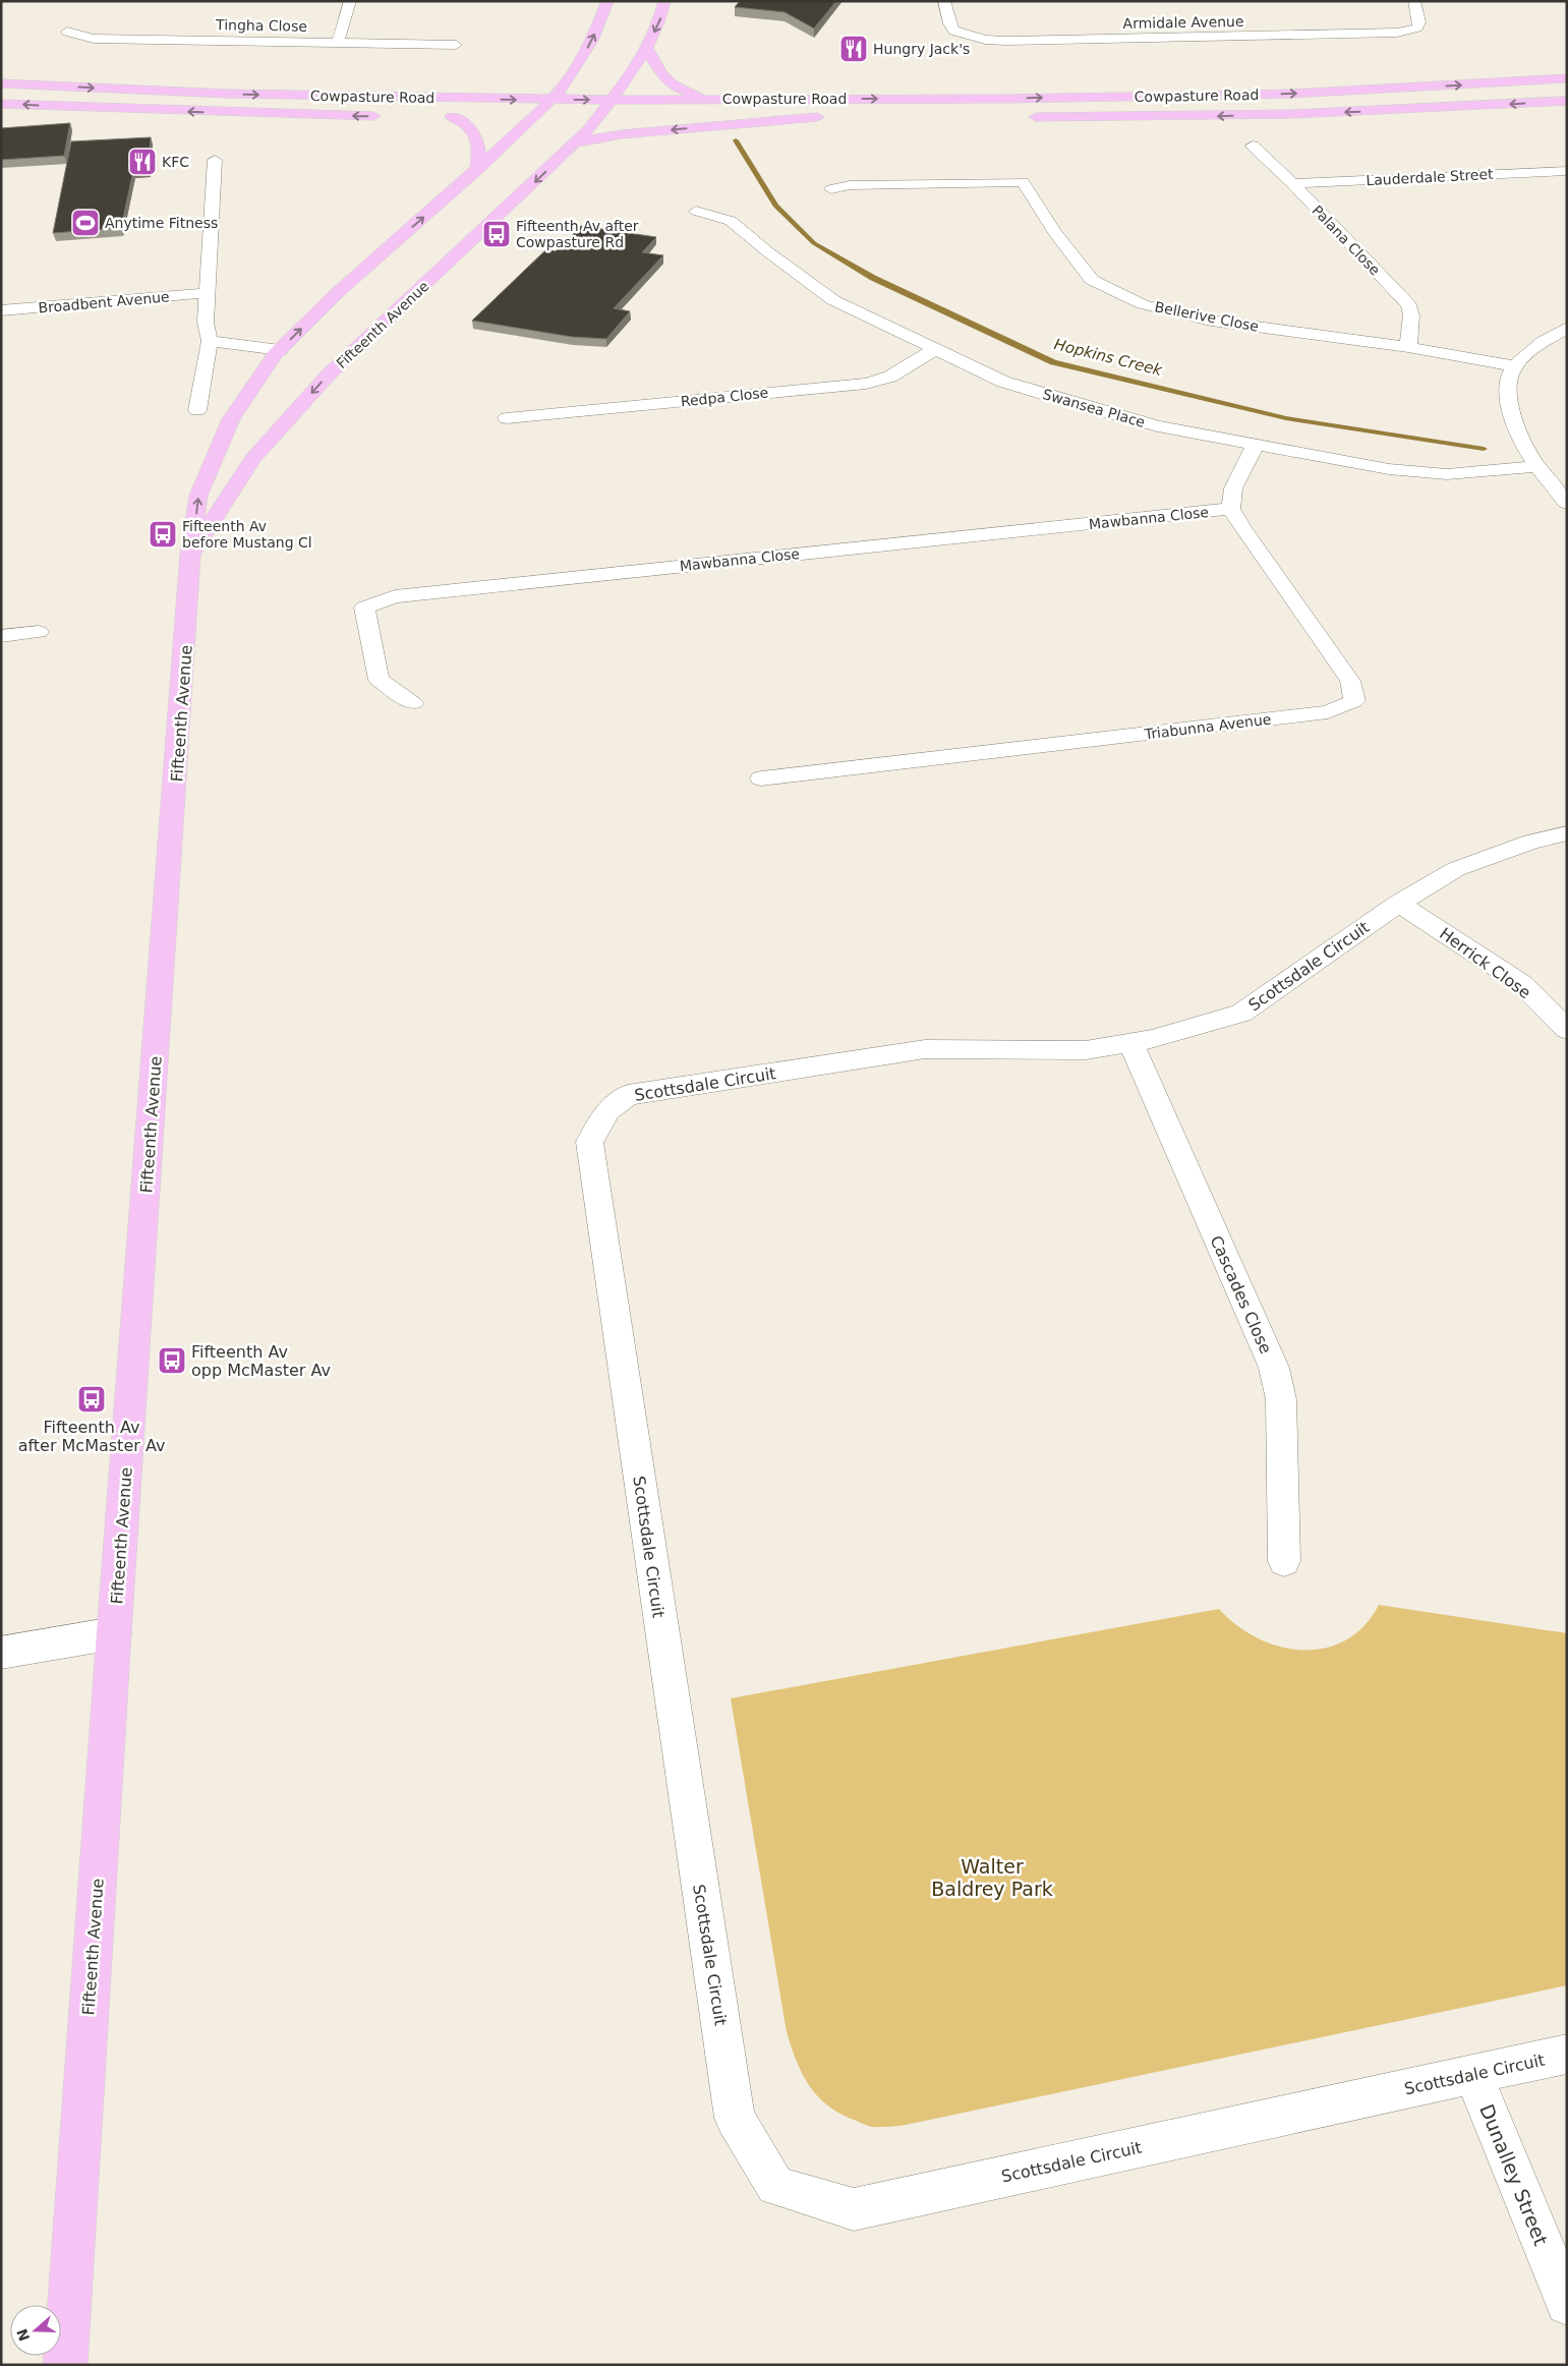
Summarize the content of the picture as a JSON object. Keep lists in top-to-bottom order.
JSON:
{
  "streets": {
    "main road": ["Cowpasture Road", "Fifteenth Avenue"],
    "street": [
      "Armidale Avenue",
      "Tingha Close",
      "Lauderdale Street",
      "Palana Close",
      "Broadbent Avenue",
      "Bellerive Close",
      "Redpa Close",
      "Swansea Place",
      "Mawbanna Close",
      "Triabunna Avenue",
      "Herrick Close",
      "Scottsdale Circuit",
      "Cascades Close",
      "Dunalley Street"
    ]
  },
  "crossings": [
    ["Cowpasture Road", "Fifteenth Avenue"],
    ["Lauderdale Street", "Palana Close"],
    ["Palana Close", "Bellerive Close"],
    ["Redpa Close", "Swansea Place"],
    ["Mawbanna Close", "Triabunna Avenue"],
    ["Herrick Close", "Scottsdale Circuit"],
    ["Scottsdale Circuit", "Cascades Close"],
    ["Scottsdale Circuit", "Dunalley Street"]
  ],
  "water": ["Hopkins Creek"],
  "parks": ["Walter Baldrey Park"],
  "places": {
    "restaurant": ["Hungry Jack's", "KFC"],
    "sports": ["Anytime Fitness"],
    "bus stop": [
      "Fifteenth Av after Cowpasture Rd",
      "Fifteenth Av before Mustang Cl",
      "Fifteenth Av opp McMaster Av",
      "Fifteenth Av after McMaster Av"
    ]
  },
  "north": "left"
}
